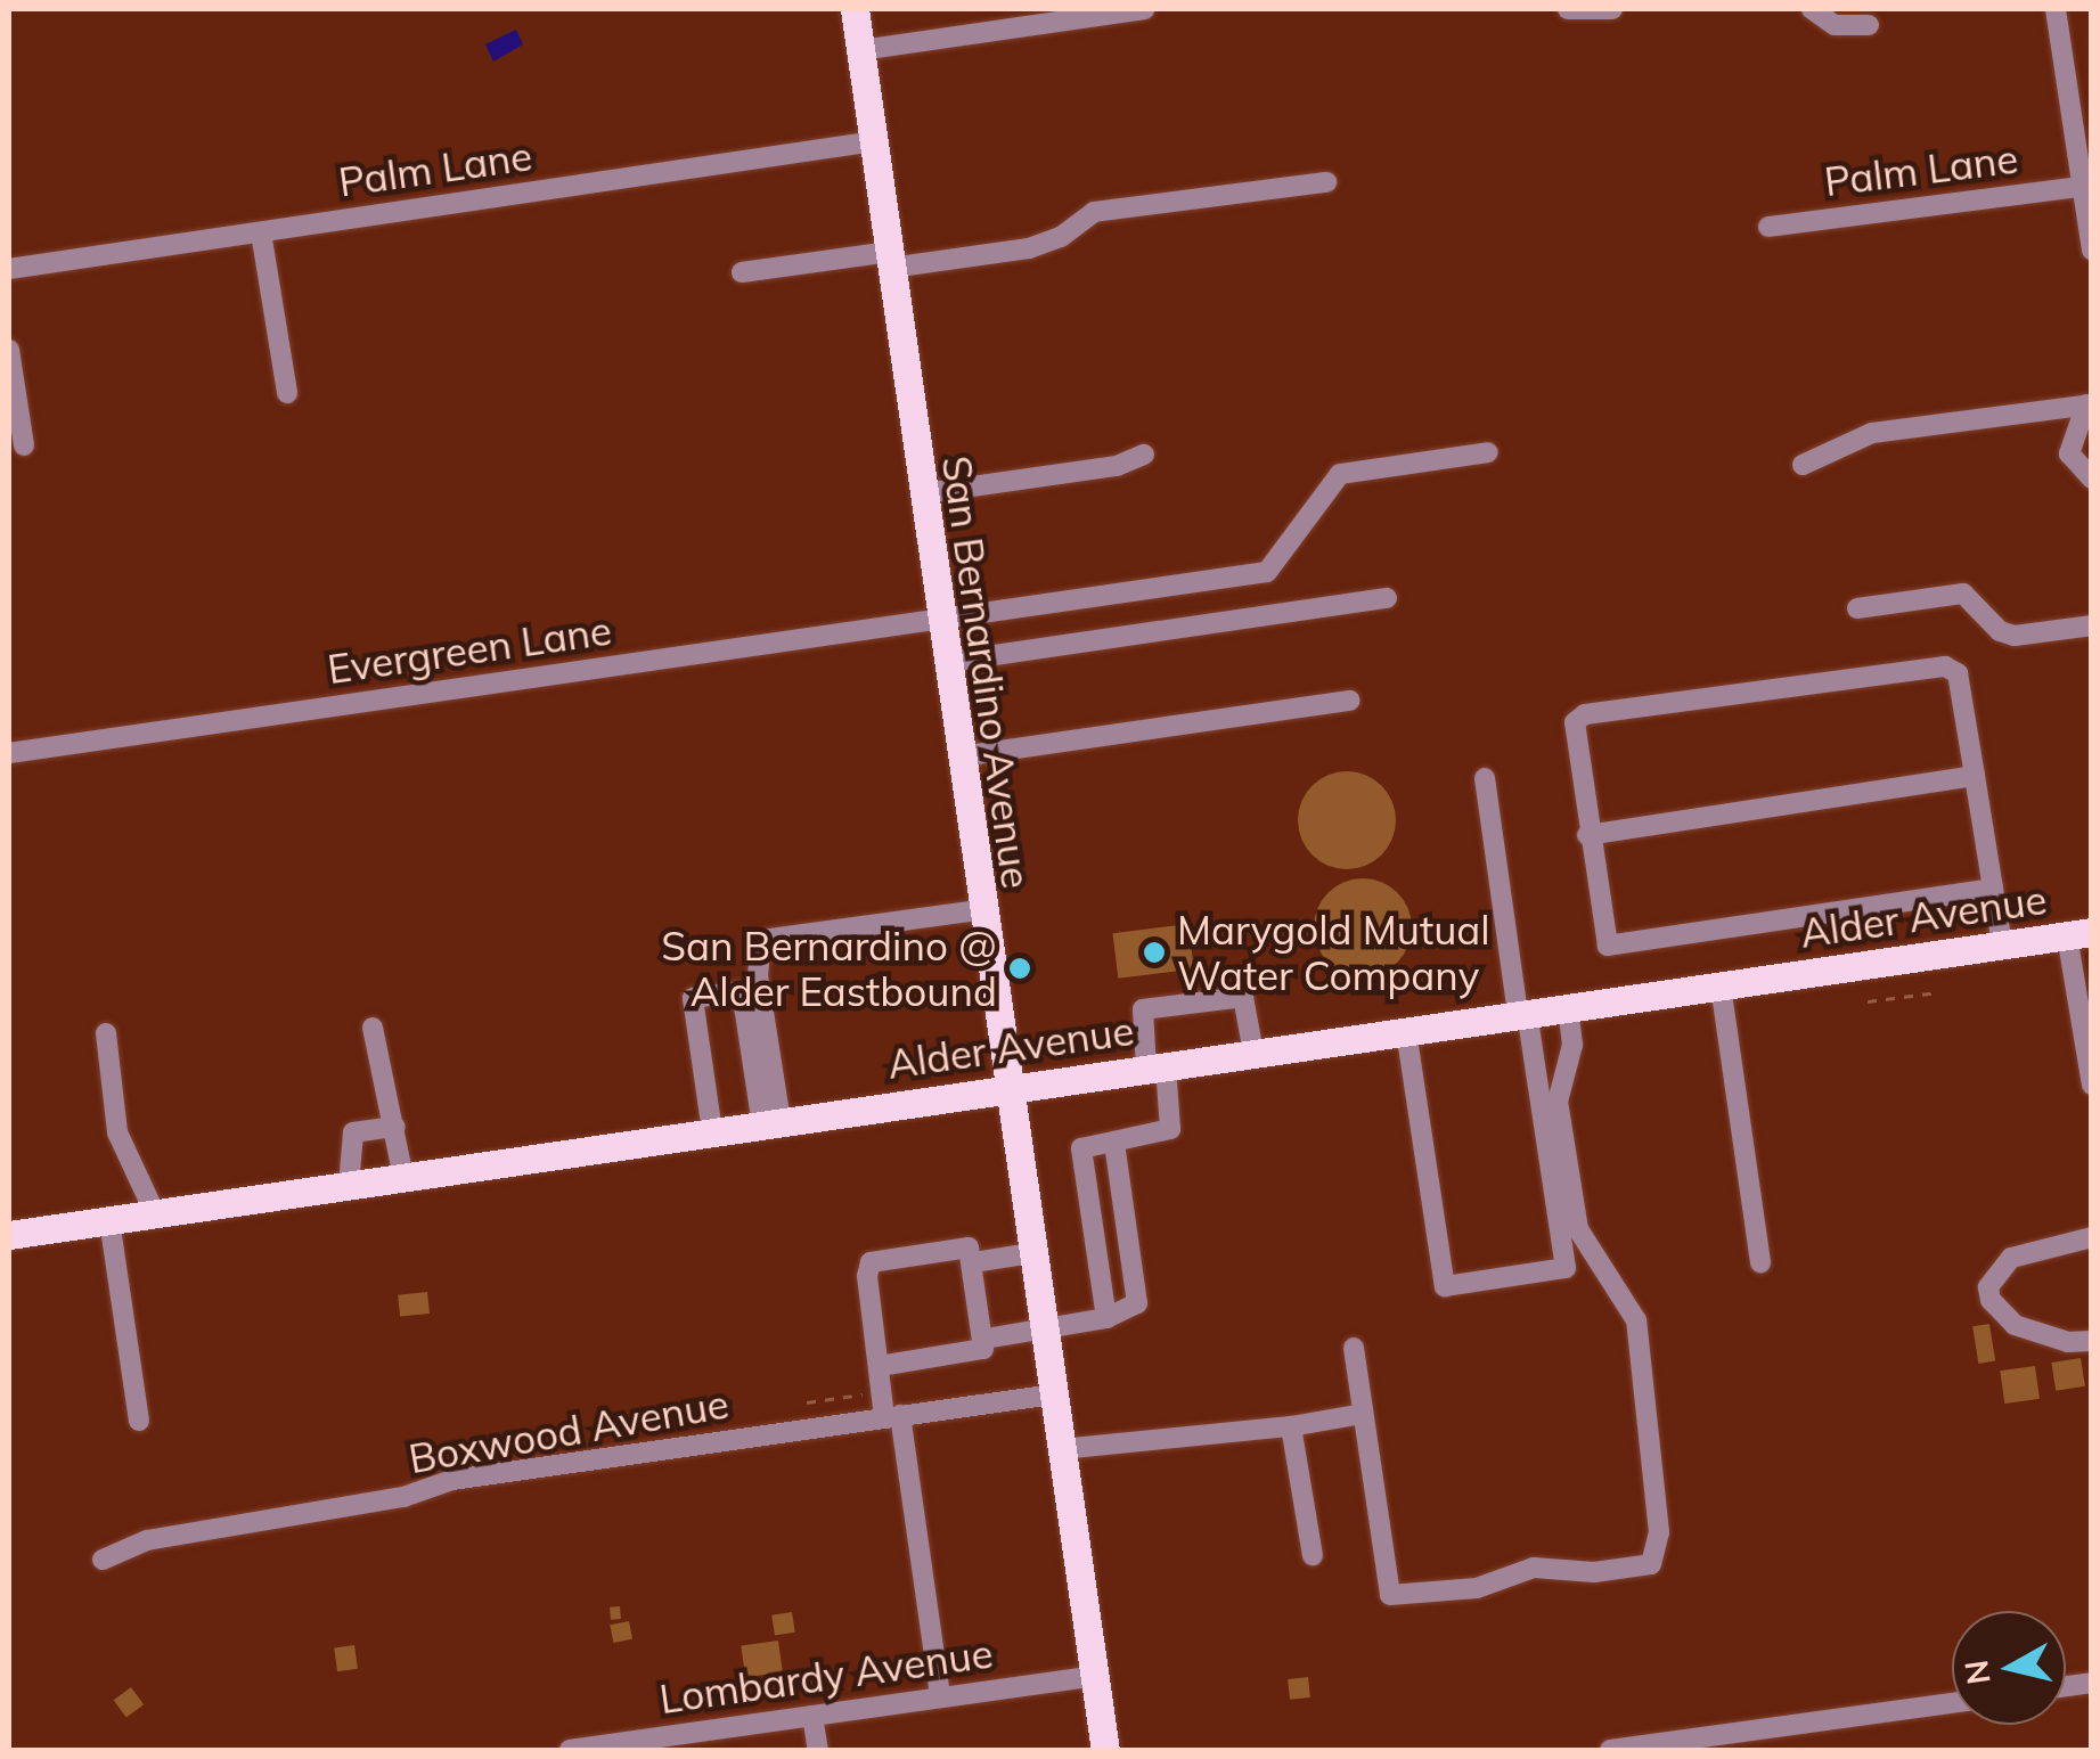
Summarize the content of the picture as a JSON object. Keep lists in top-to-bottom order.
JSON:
{
  "streets": {
    "main road": ["San Bernardino Avenue", "Alder Avenue"],
    "street": [
      "Palm Lane",
      "Evergreen Lane",
      "Boxwood Avenue",
      "Lombardy Avenue"
    ]
  },
  "crossings": [
    ["Palm Lane", "San Bernardino Avenue"],
    ["Evergreen Lane", "San Bernardino Avenue"],
    ["San Bernardino Avenue", "Alder Avenue"],
    ["San Bernardino Avenue", "Boxwood Avenue"],
    ["San Bernardino Avenue", "Lombardy Avenue"]
  ],
  "places": ["Marygold Mutual Water Company", "San Bernardino @ Alder Eastbound"],
  "north": "left"
}
